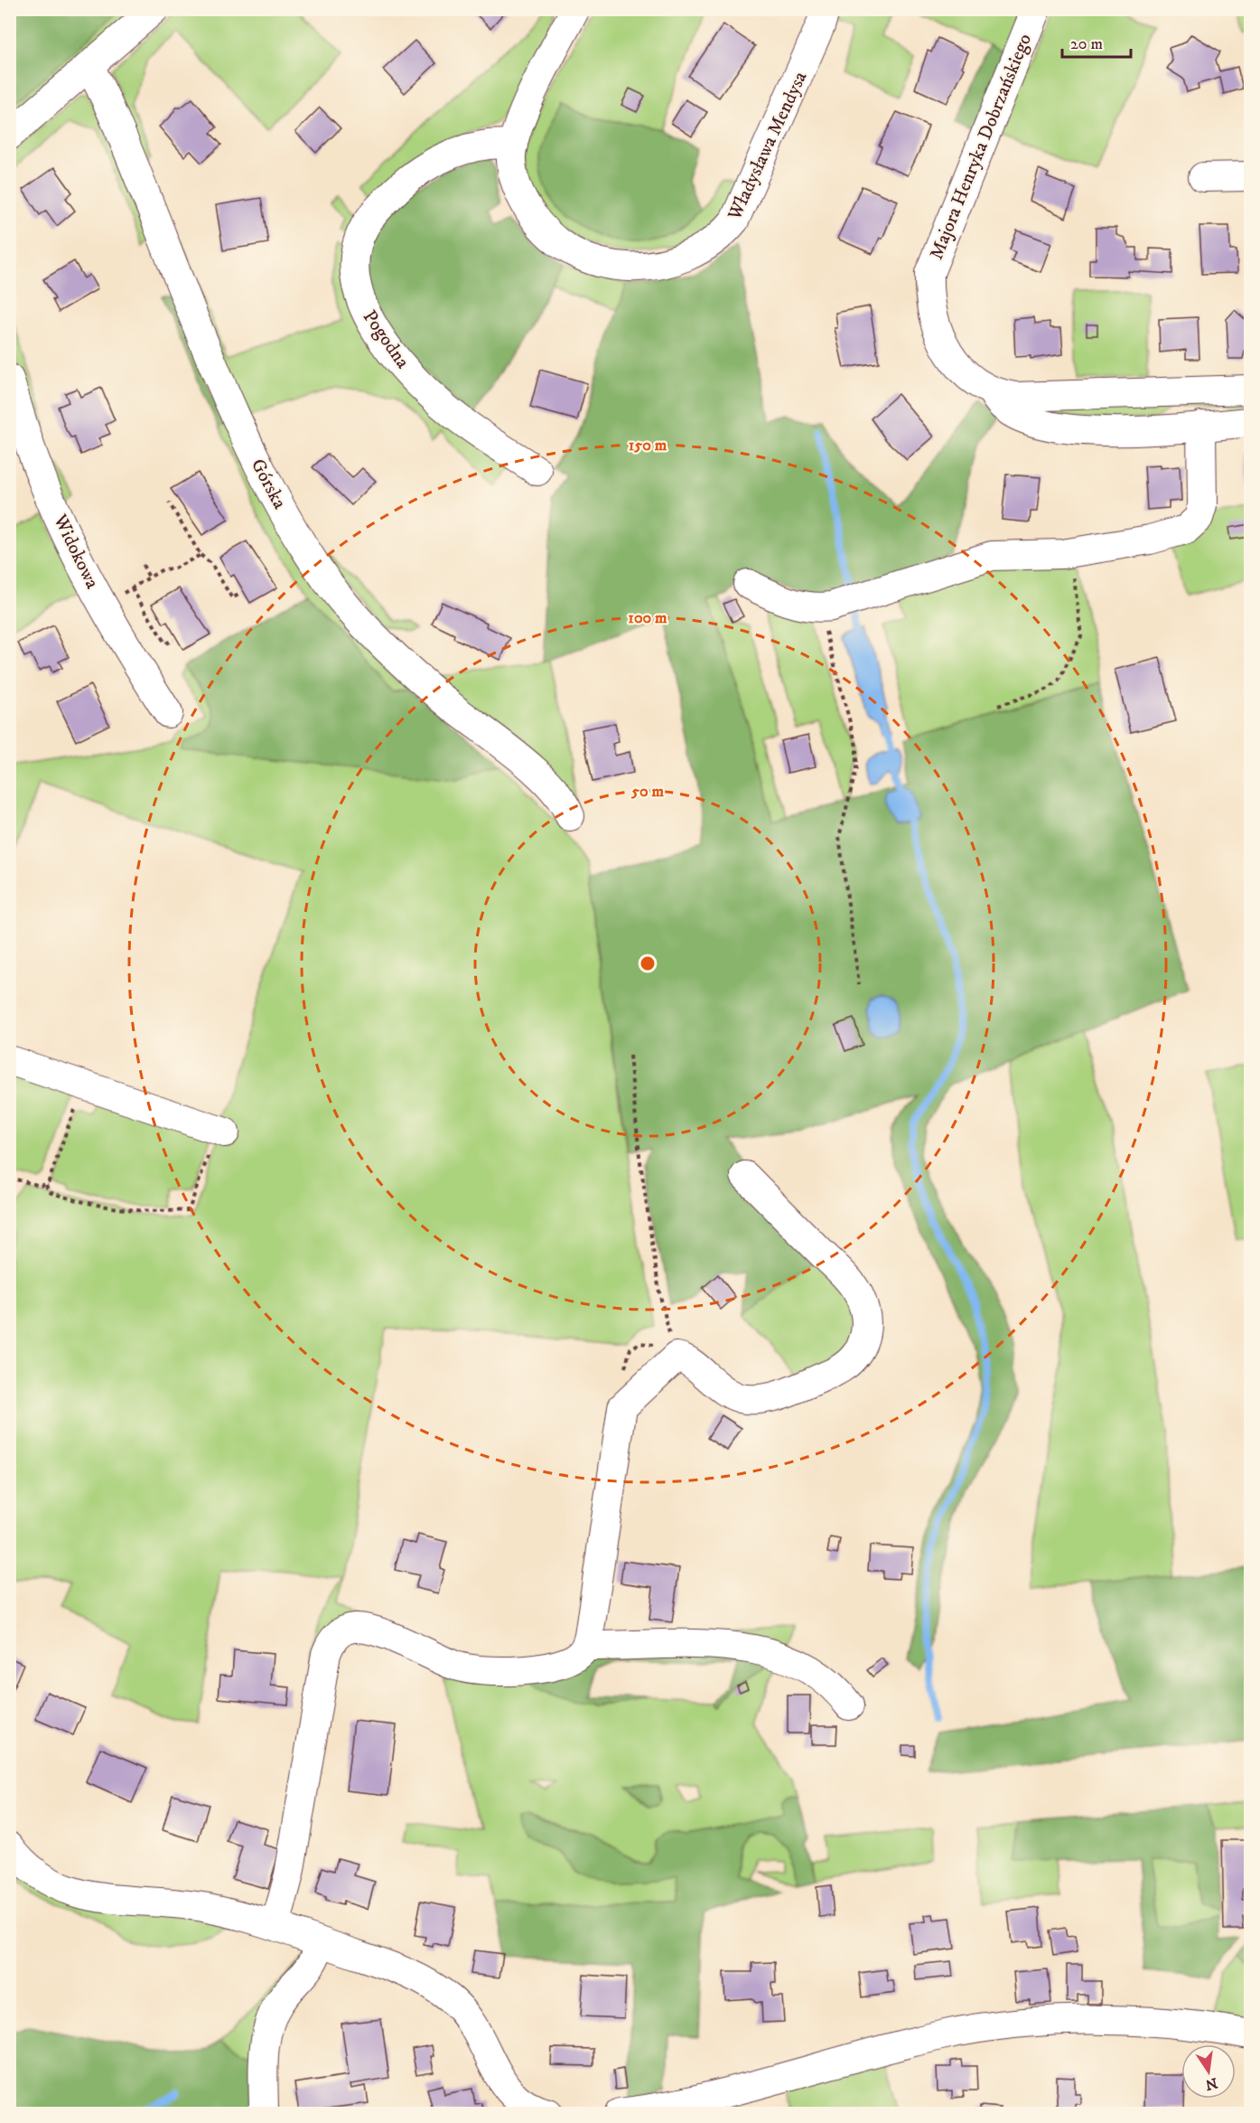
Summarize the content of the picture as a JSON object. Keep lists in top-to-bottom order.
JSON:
{
  "streets": {
    "street": [
      "Władysława Mendysa",
      "Majora Henryka Dobrzańskiego",
      "Pogodna",
      "Górska",
      "Widokowa"
    ]
  },
  "crossings": [
    ["Władysława Mendysa", "Pogodna"]
  ],
  "scale_bar": "20 m",
  "north": "bottom",
  "rings": ["150 m", "100 m", "50 m"]
}
